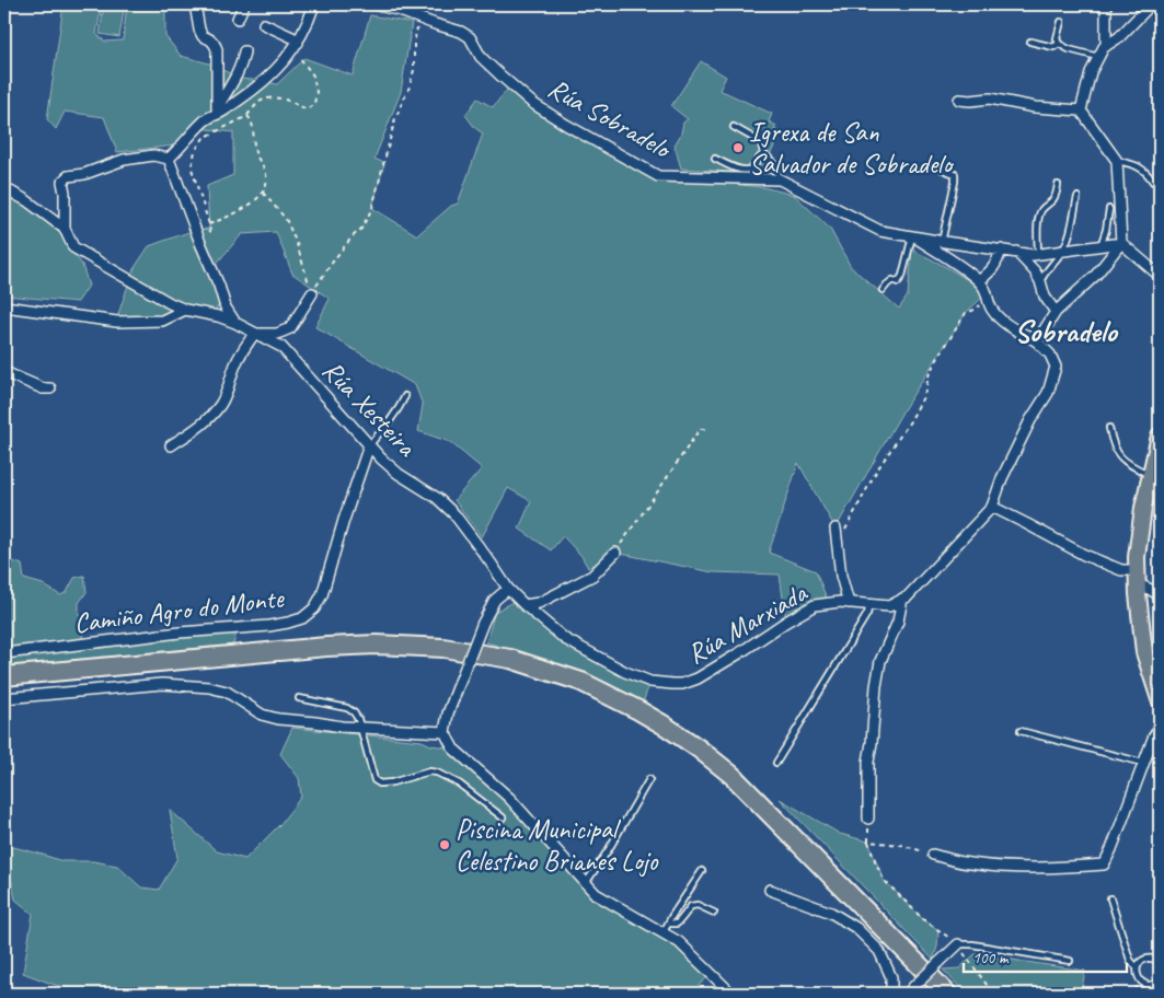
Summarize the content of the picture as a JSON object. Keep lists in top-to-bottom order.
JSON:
{
  "streets": {
    "street": [
      "Rúa Sobradelo",
      "Rúa Xesteira",
      "Camiño Agro do Monte",
      "Rúa Marxiada"
    ]
  },
  "crossings": [
    ["Rúa Xesteira", "Camiño Agro do Monte"],
    ["Rúa Xesteira", "Rúa Marxiada"]
  ],
  "districts": ["Sobradelo"],
  "places": ["Igrexa de San Salvador de Sobradelo", "Piscina Municipal Celestino Brianes Lojo"],
  "scale_bar": "100 m"
}
